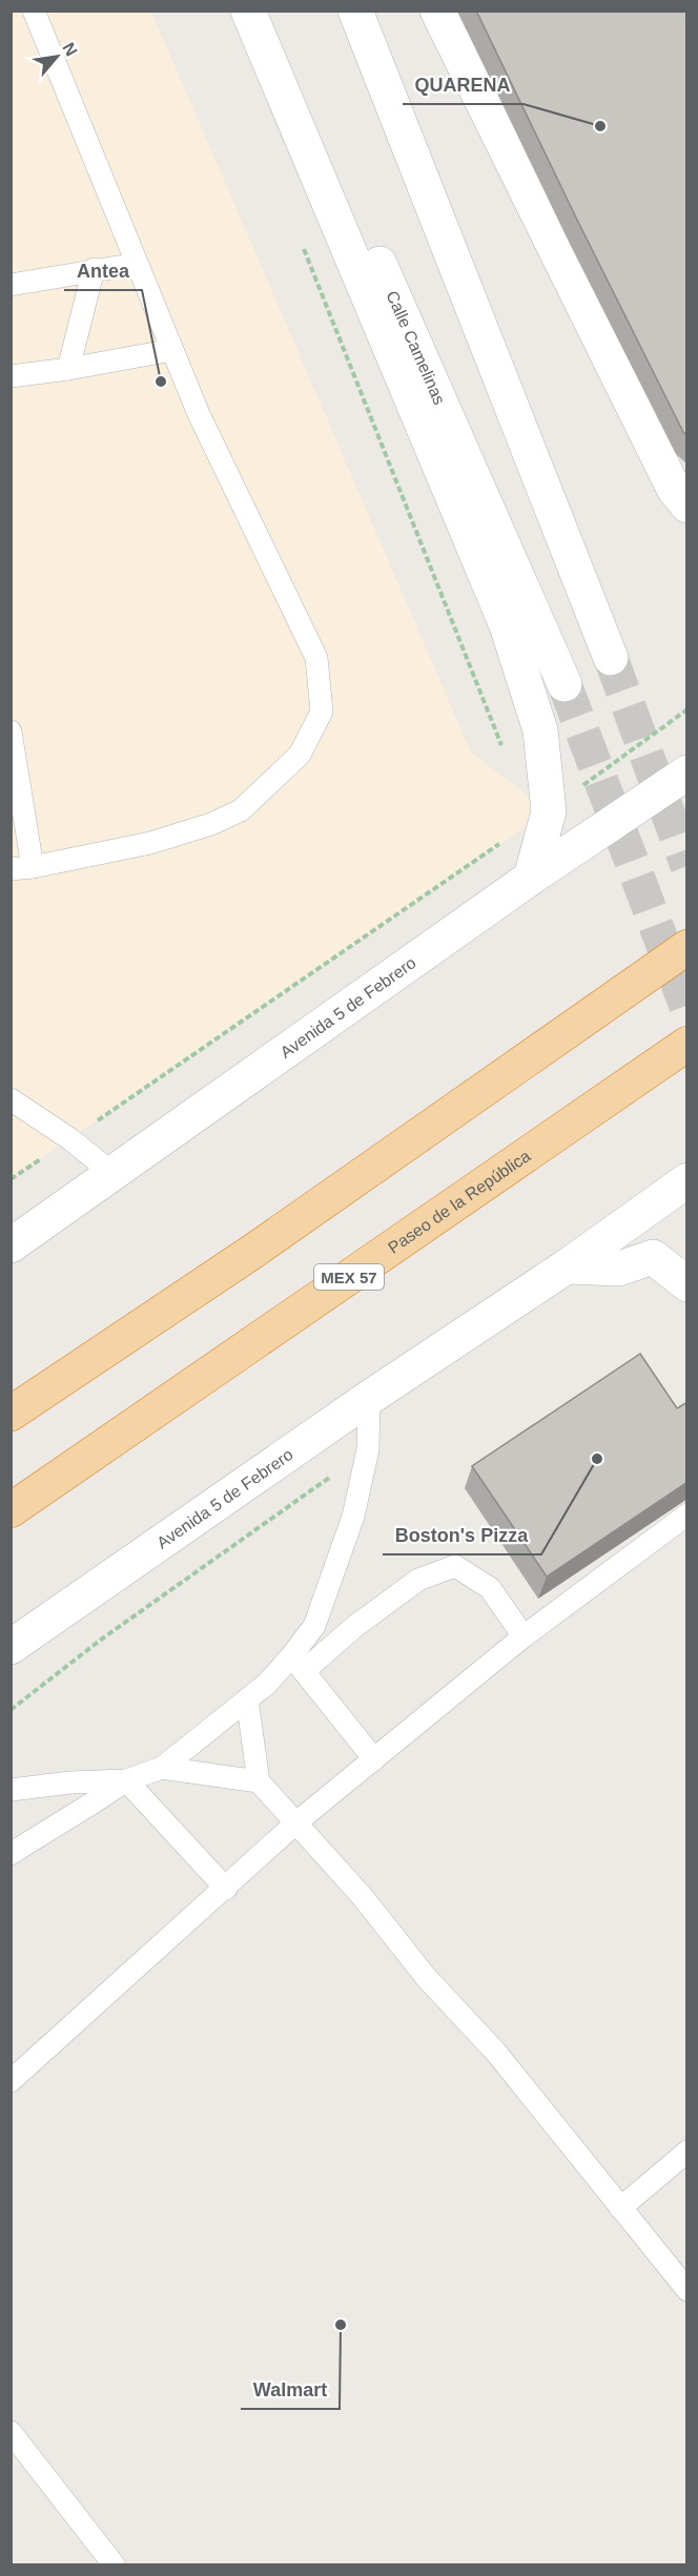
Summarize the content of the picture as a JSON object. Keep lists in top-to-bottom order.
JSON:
{
  "streets": {
    "highway": ["Paseo de la República", "MEX 57"],
    "main road": ["Calle Camelinas", "Avenida 5 de Febrero"]
  },
  "places": [
    "QUARENA",
    "Antea",
    "Boston's Pizza",
    "Walmart"
  ],
  "north": "top right"
}
